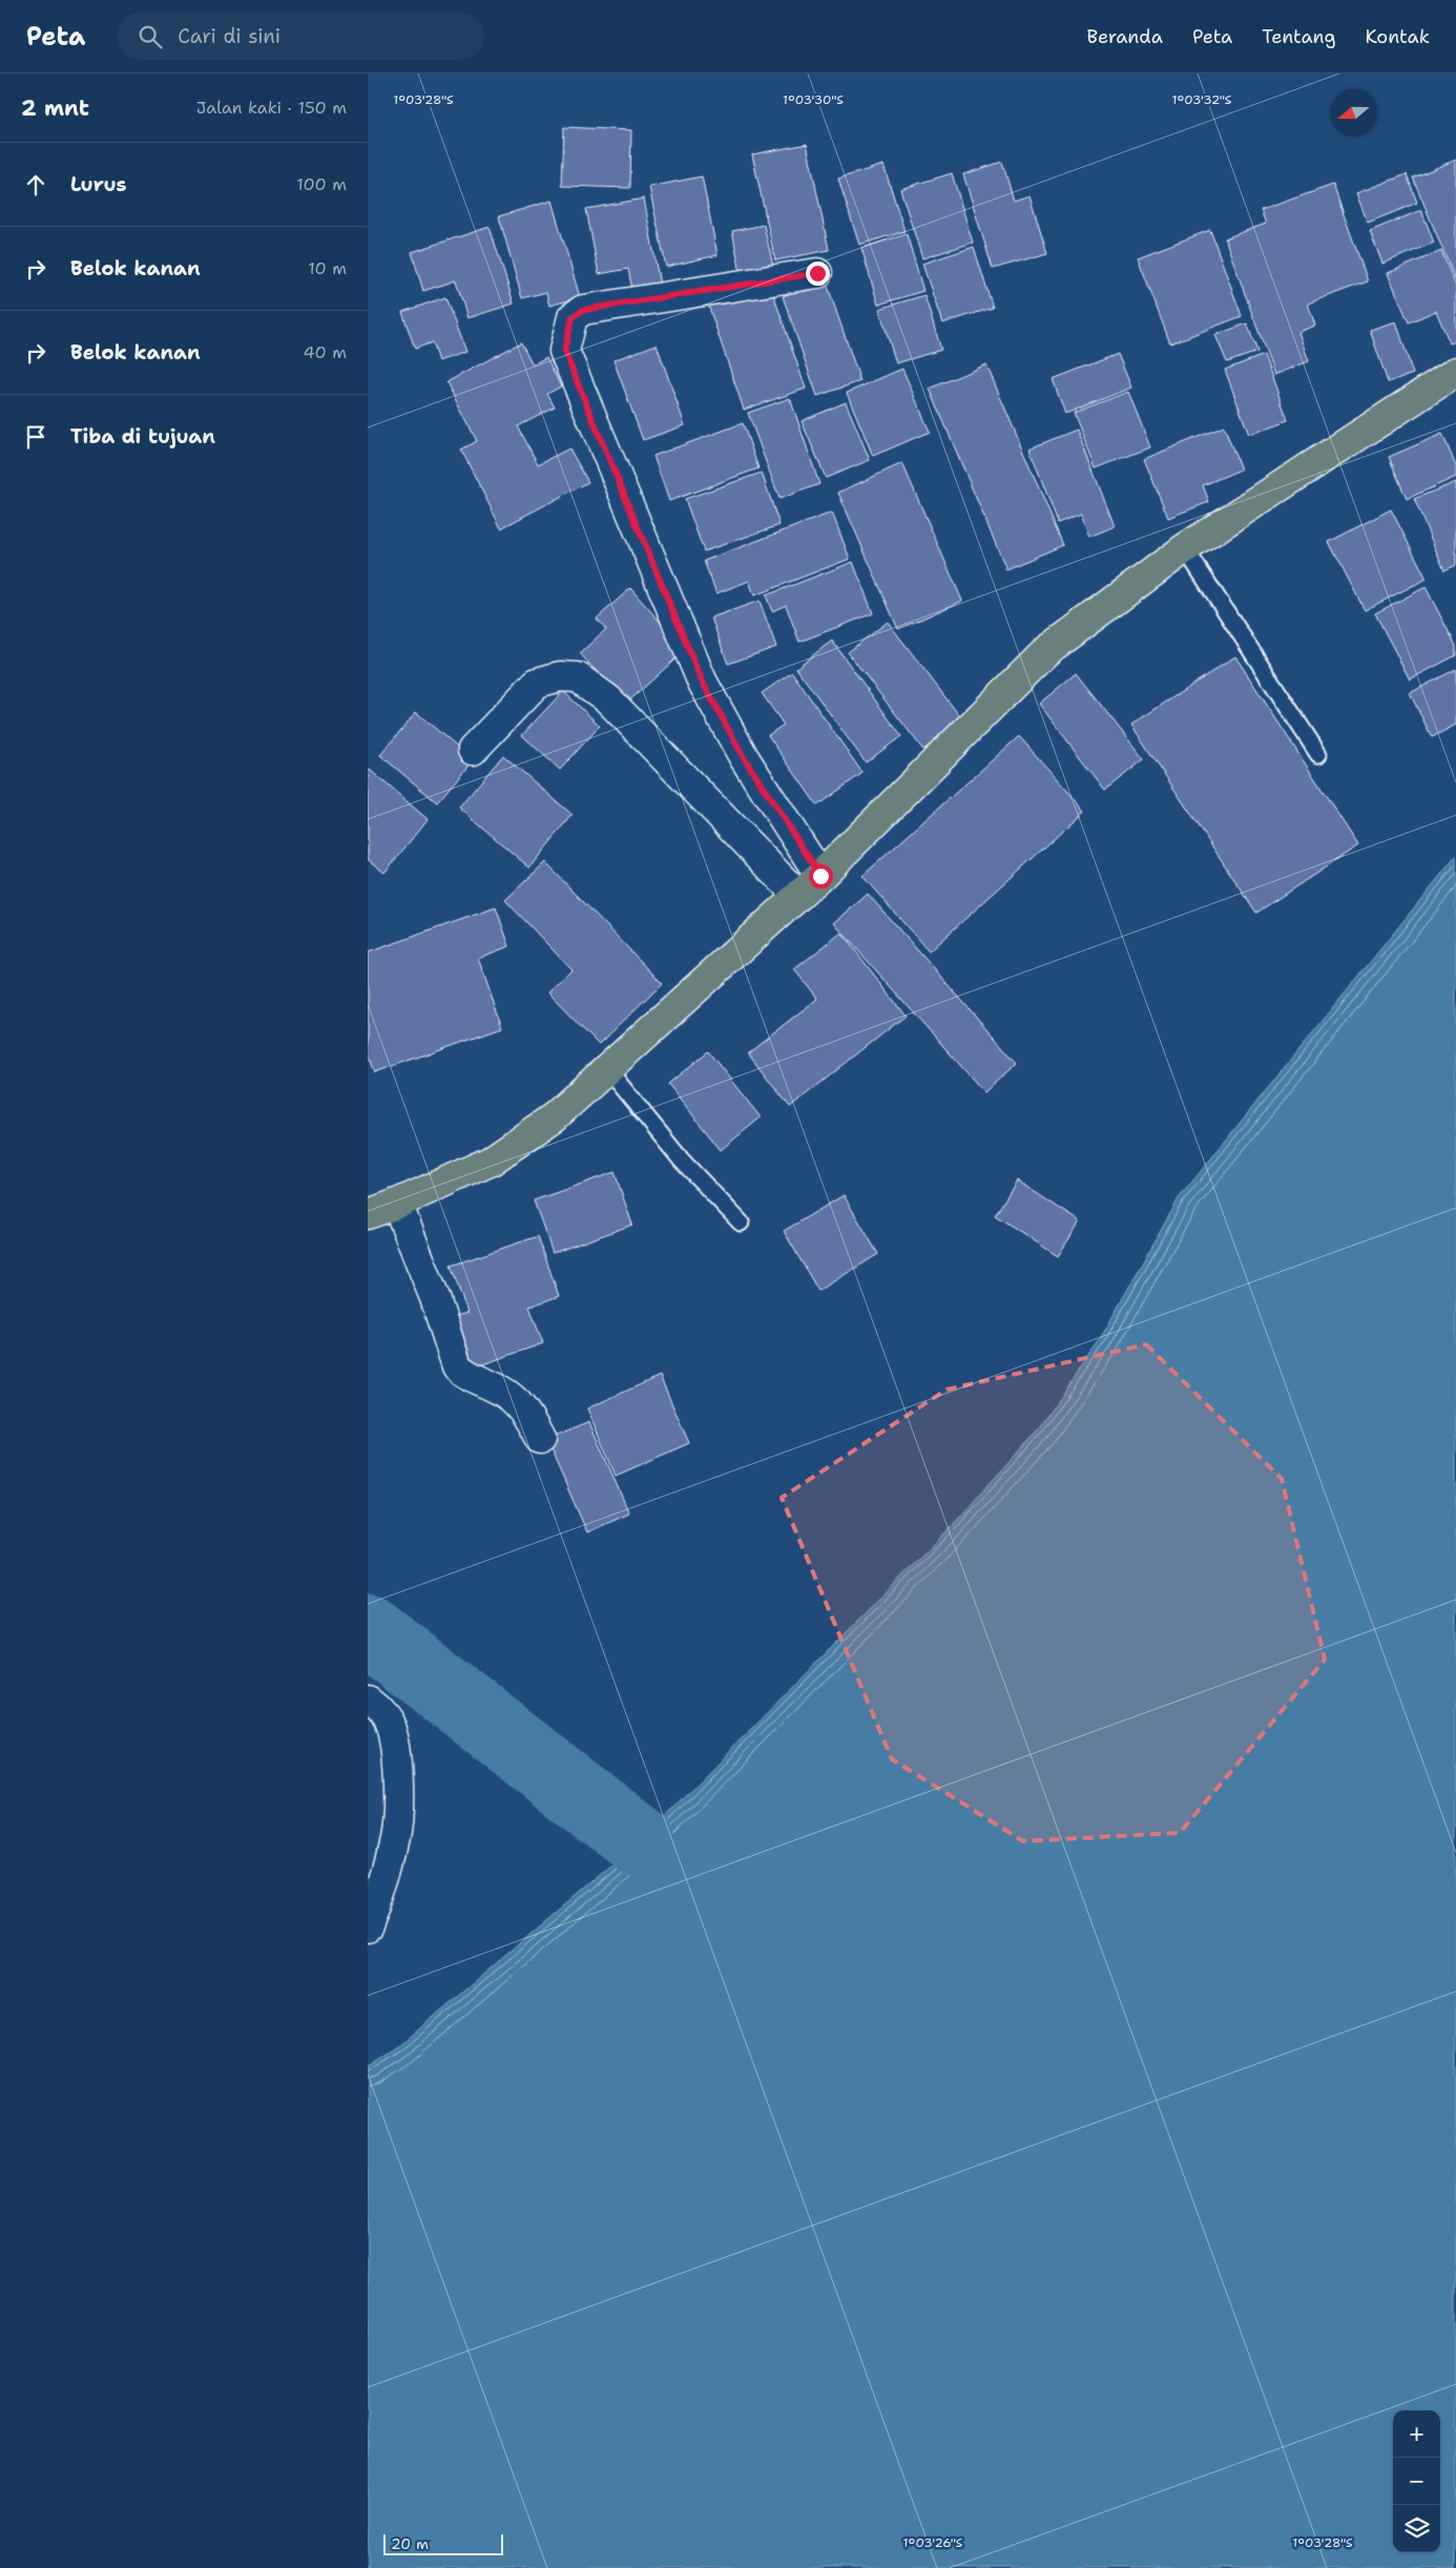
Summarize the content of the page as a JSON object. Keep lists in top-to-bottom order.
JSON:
{
  "scale_bar": "20 m",
  "north": "left",
  "page": {
    "header": "Peta",
    "search": "Cari di sini",
    "nav": [
      "Beranda",
      "Peta",
      "Tentang",
      "Kontak"
    ],
    "heading": ["2 mnt", "Jalan kaki · 150 m"],
    "list": [
      ["Lurus", "100 m"],
      ["Belok kanan", "10 m"],
      ["Belok kanan", "40 m"],
      "Tiba di tujuan"
    ],
    "map_buttons": ["+", "−"],
    "scale": "20 m"
  },
  "coordinates": [
    "1°03'28\"S",
    "1°03'30\"S",
    "1°03'32\"S",
    "1°03'26\"S"
  ]
}
